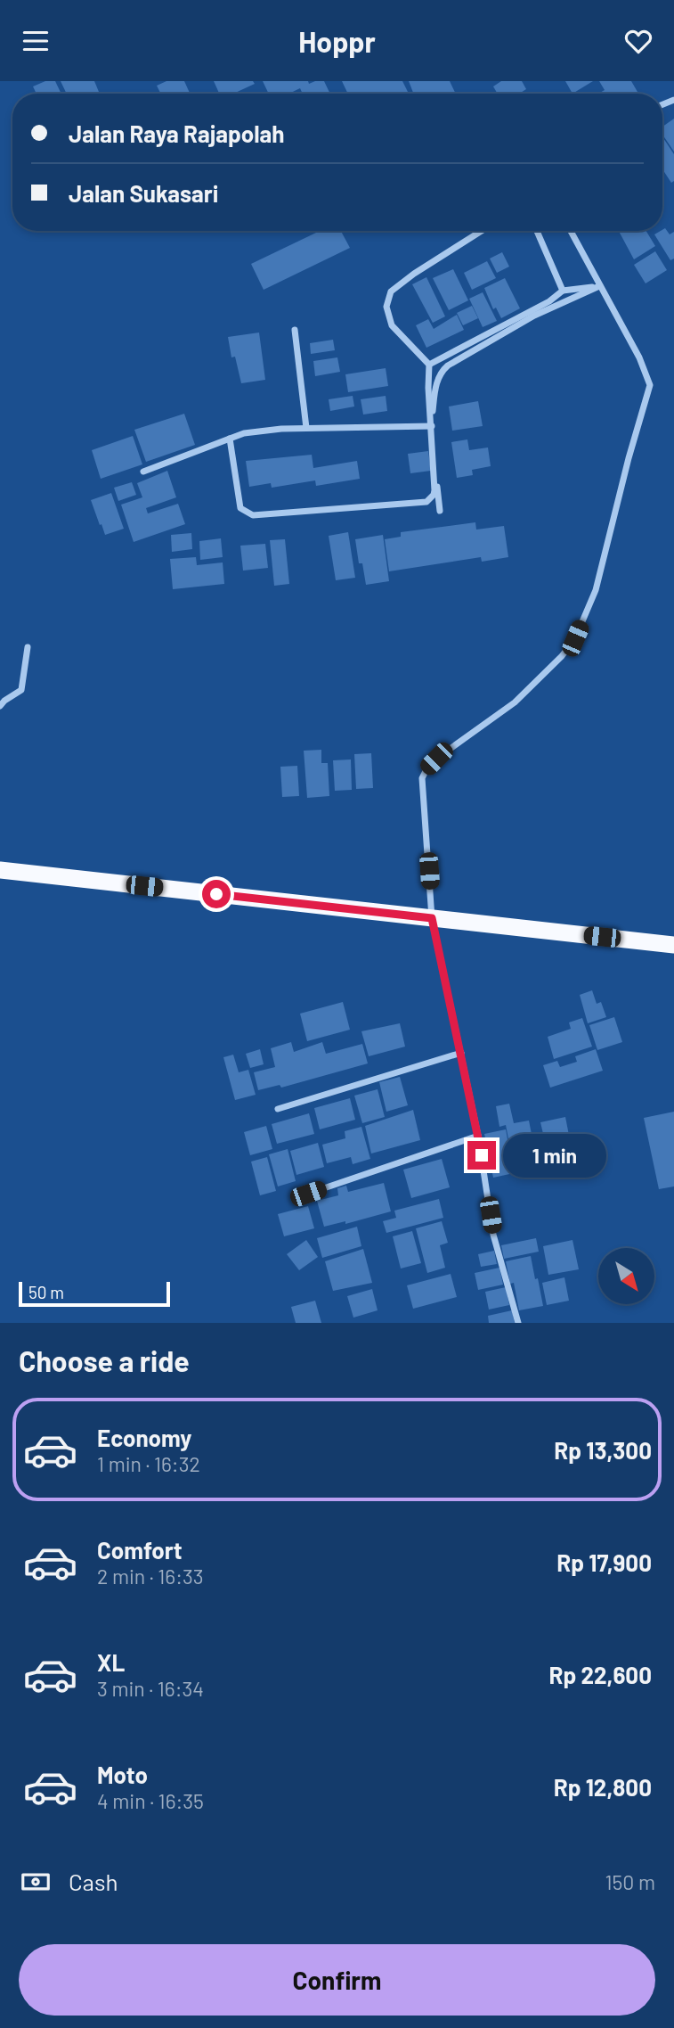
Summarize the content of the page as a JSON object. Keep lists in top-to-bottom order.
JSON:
{
  "scale_bar": "50 m",
  "north": "bottom right",
  "page": {
    "header": "Hoppr",
    "banner": ["Jalan Raya Rajapolah", "Jalan Sukasari"],
    "bubble": "1 min",
    "scale": "50 m",
    "heading": "Choose a ride",
    "list": [
      {
        "name": "Economy",
        "note": "1 min · 16:32",
        "value": "Rp 13,300"
      },
      {
        "name": "Comfort",
        "note": "2 min · 16:33",
        "value": "Rp 17,900"
      },
      {
        "name": "XL",
        "note": "3 min · 16:34",
        "value": "Rp 22,600"
      },
      {
        "name": "Moto",
        "note": "4 min · 16:35",
        "value": "Rp 12,800"
      }
    ],
    "pay": ["Cash", "150 m"],
    "buttons": "Confirm"
  }
}
